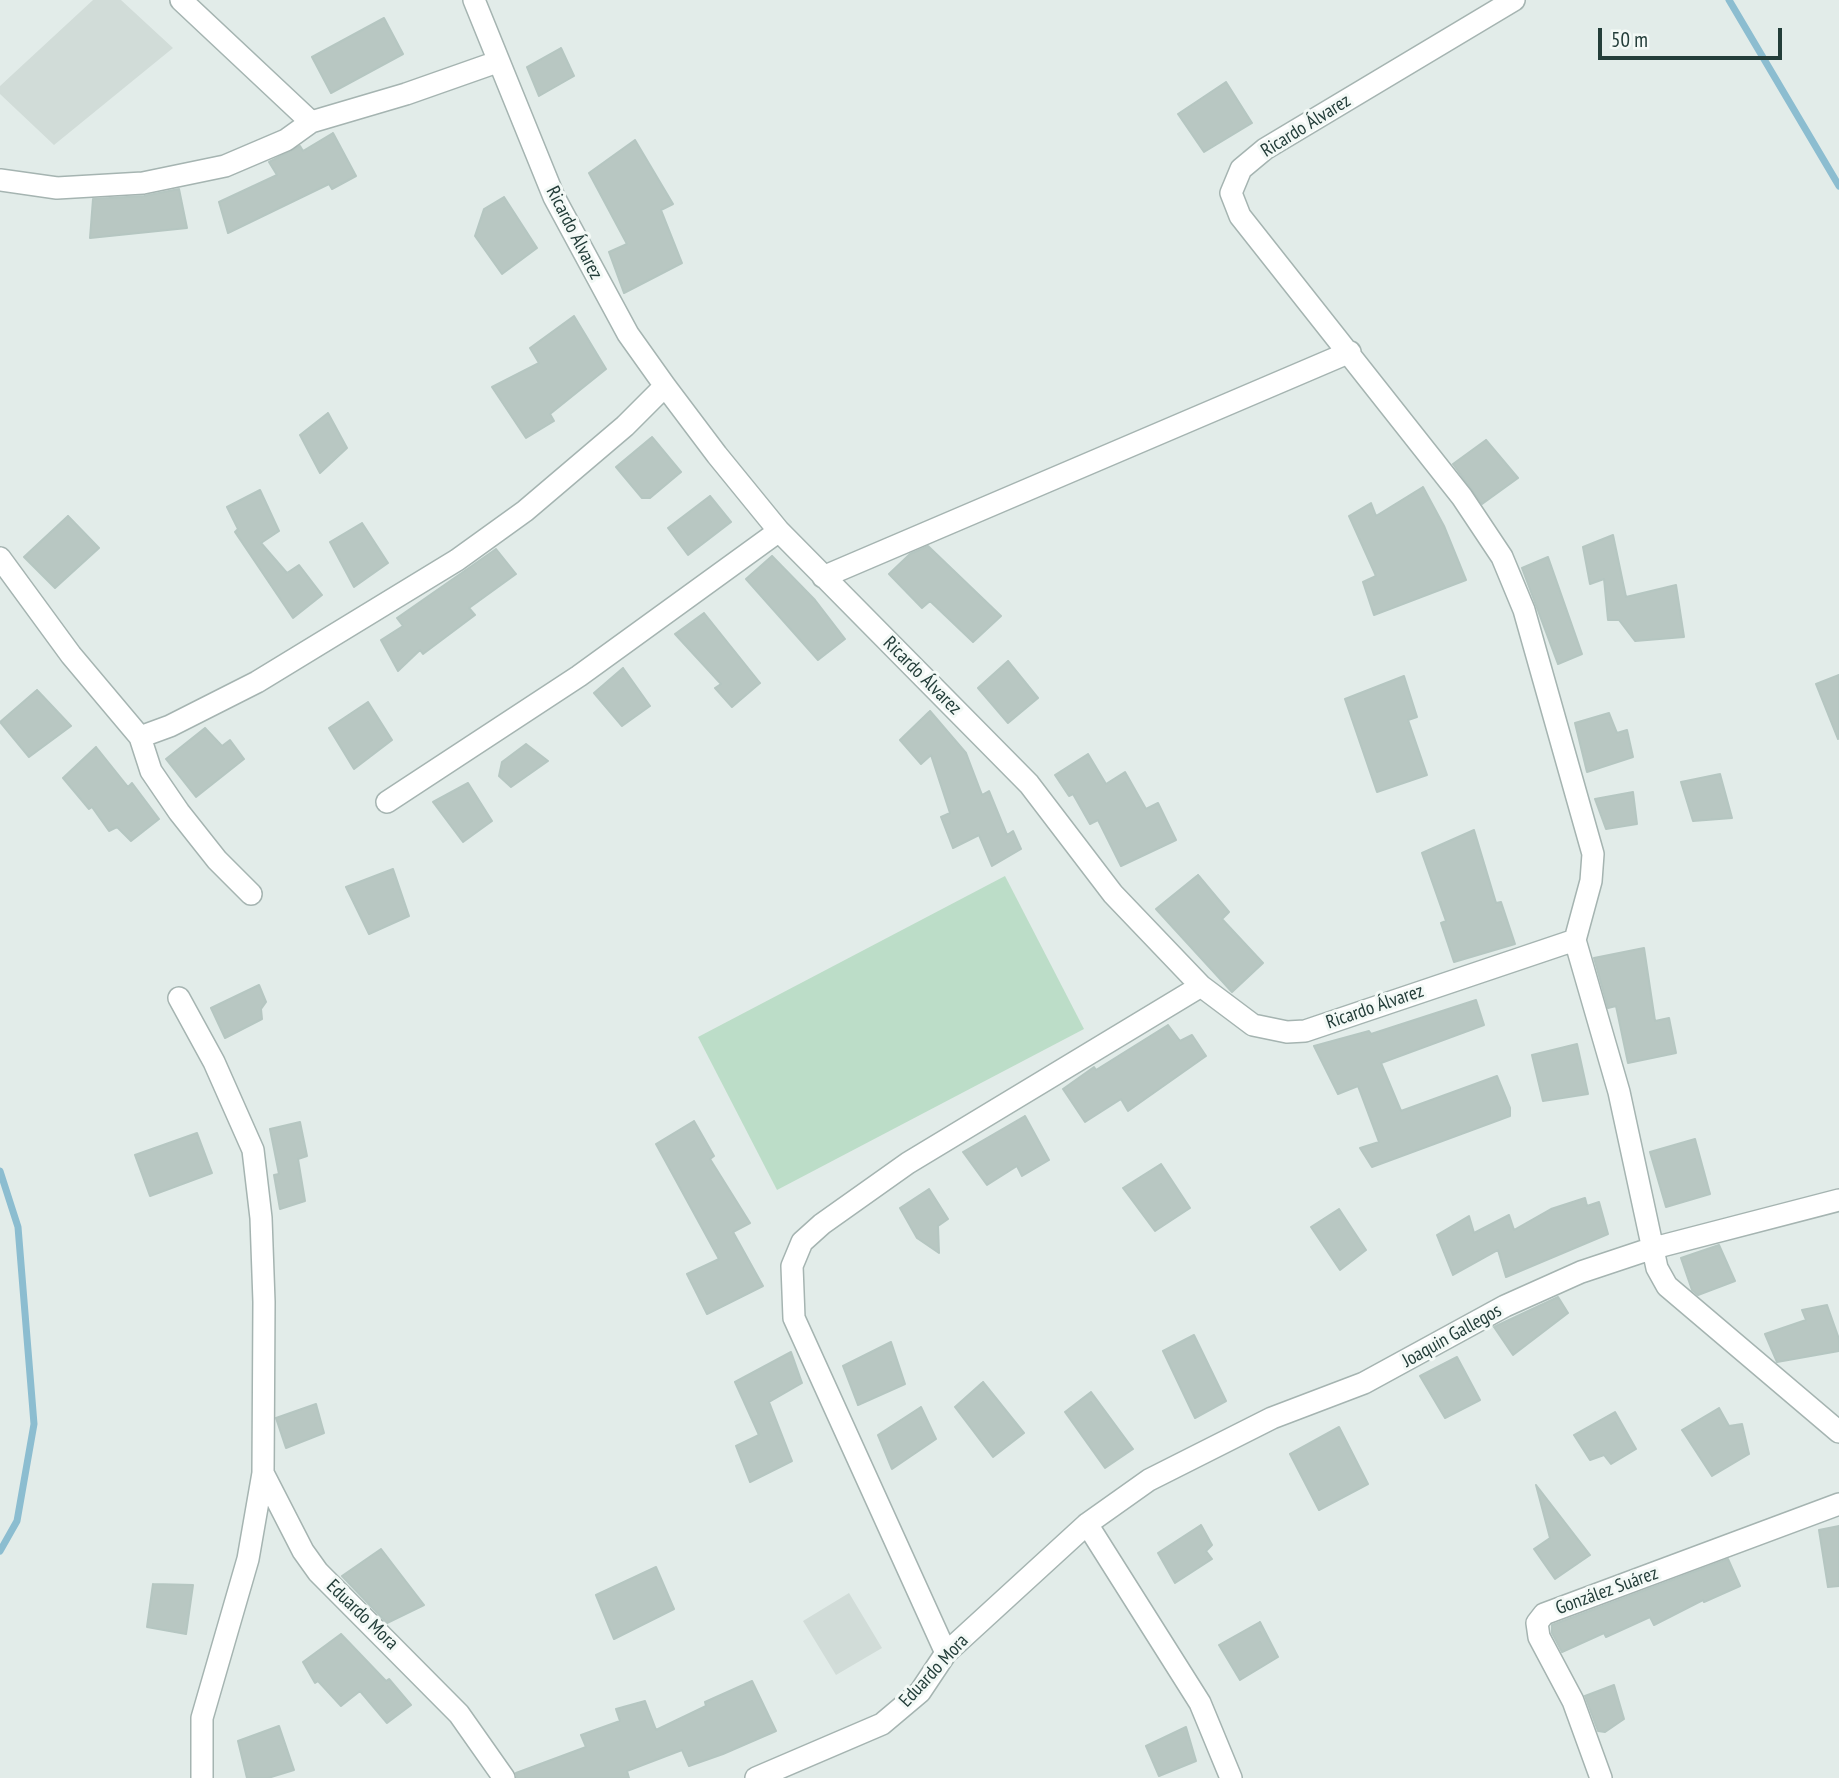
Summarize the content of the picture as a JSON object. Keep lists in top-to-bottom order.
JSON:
{
  "streets": {
    "street": [
      "Ricardo Álvarez",
      "Joaquin Gallegos",
      "González Suárez",
      "Eduardo Mora"
    ]
  },
  "crossings": [
    ["Joaquin Gallegos", "Eduardo Mora"]
  ],
  "scale_bar": "50 m"
}
